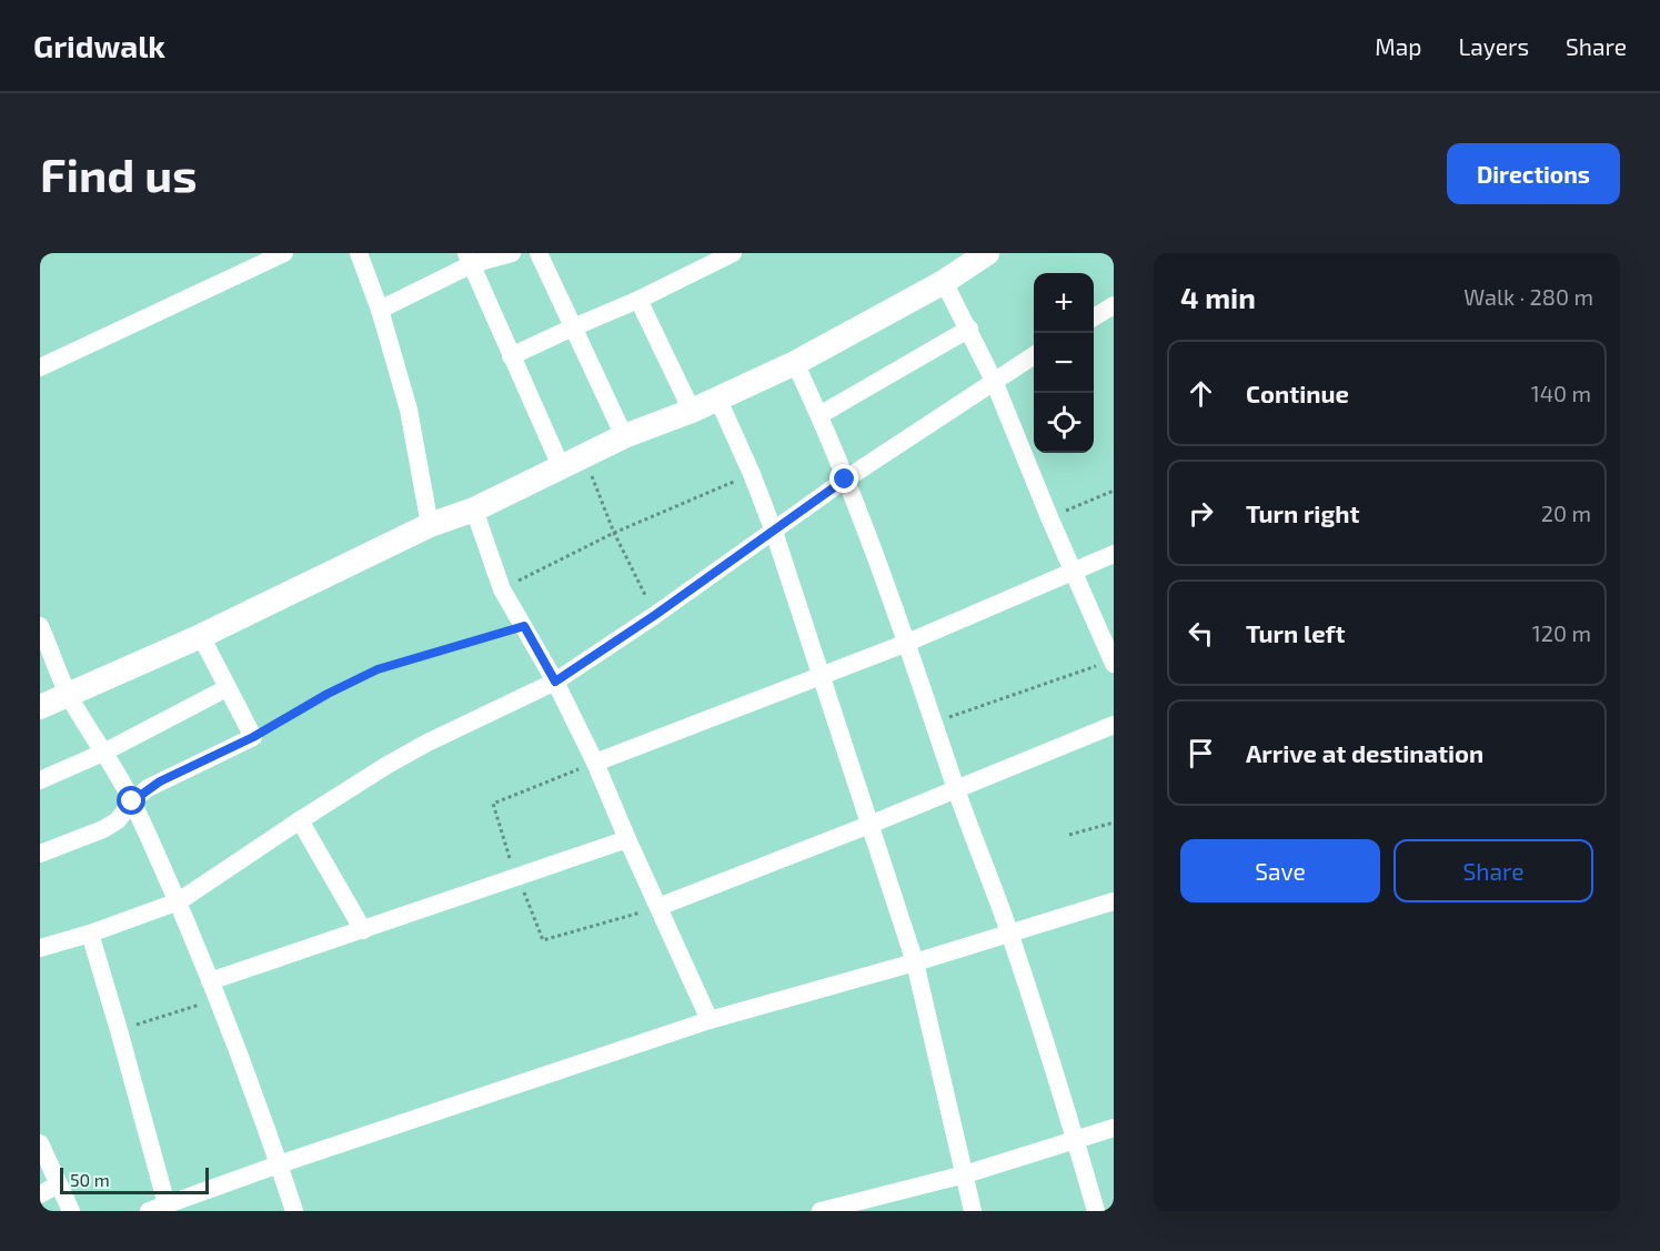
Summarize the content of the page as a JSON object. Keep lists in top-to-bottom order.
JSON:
{
  "scale_bar": "50 m",
  "page": {
    "header": "Gridwalk",
    "nav": ["Map", "Layers", "Share"],
    "buttons": [
      "Directions",
      ["Save", "Share"]
    ],
    "title": "Find us",
    "heading": ["4 min", "Walk · 280 m"],
    "map_buttons": ["+", "−"],
    "list": [
      ["Continue", "140 m"],
      ["Turn right", "20 m"],
      ["Turn left", "120 m"],
      "Arrive at destination"
    ],
    "scale": "50 m"
  }
}
